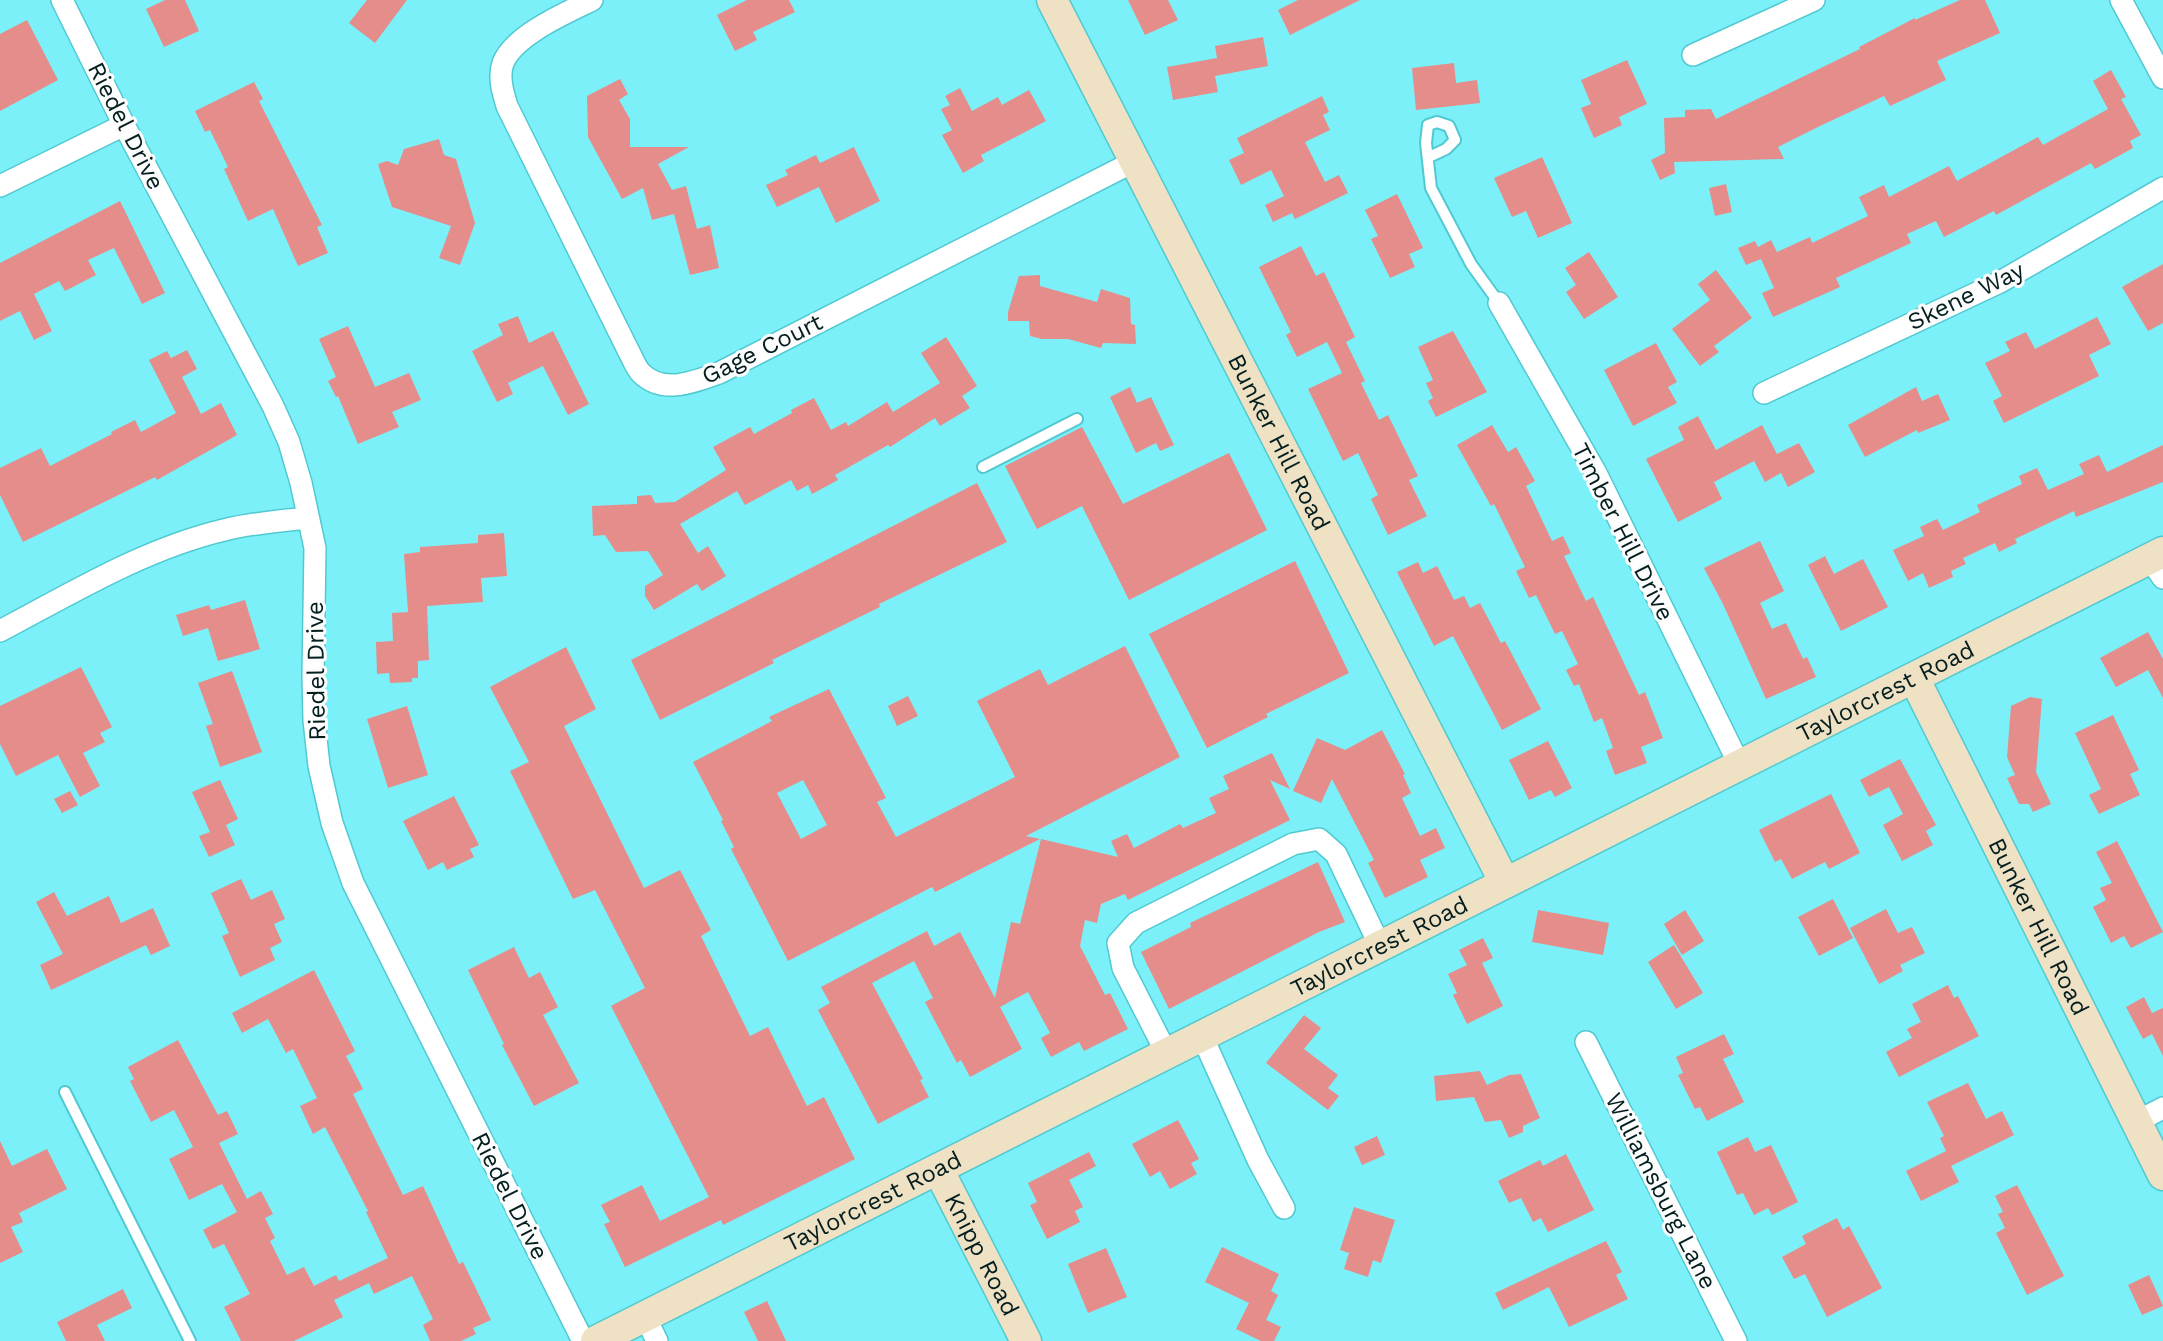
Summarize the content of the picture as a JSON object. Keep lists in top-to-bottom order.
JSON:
{
  "streets": {
    "street": [
      "Riedel Drive",
      "Skene Way",
      "Gage Court",
      "Bunker Hill Road",
      "Timber Hill Drive",
      "Taylorcrest Road",
      "Williamsburg Lane",
      "Knipp Road"
    ]
  },
  "crossings": [
    ["Gage Court", "Bunker Hill Road"],
    ["Bunker Hill Road", "Taylorcrest Road"],
    ["Timber Hill Drive", "Taylorcrest Road"],
    ["Taylorcrest Road", "Knipp Road"]
  ]
}
